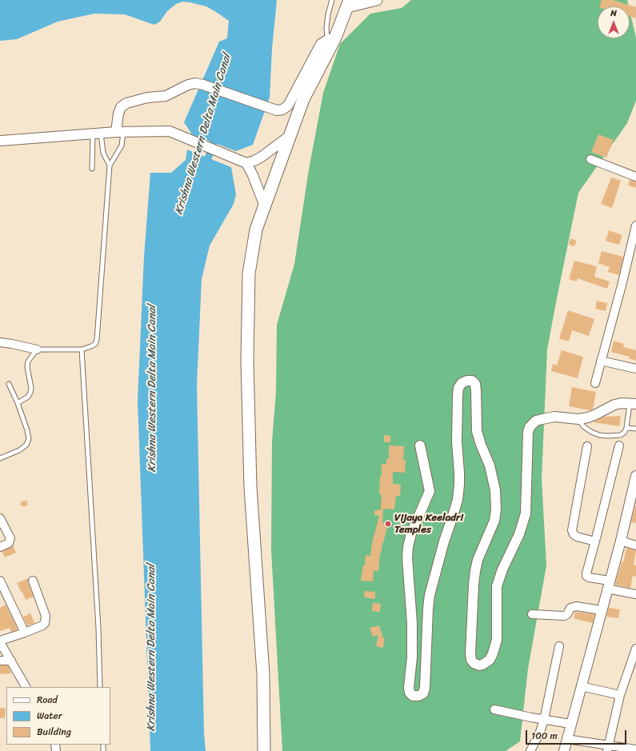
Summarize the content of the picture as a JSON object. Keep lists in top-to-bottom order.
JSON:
{
  "water": ["Krishna Western Delta Main Canal"],
  "places": ["Vijaya Keeladri Temples"],
  "legend": ["Road", "Water", "Building"],
  "scale_bar": "100 m",
  "north": "top"
}
